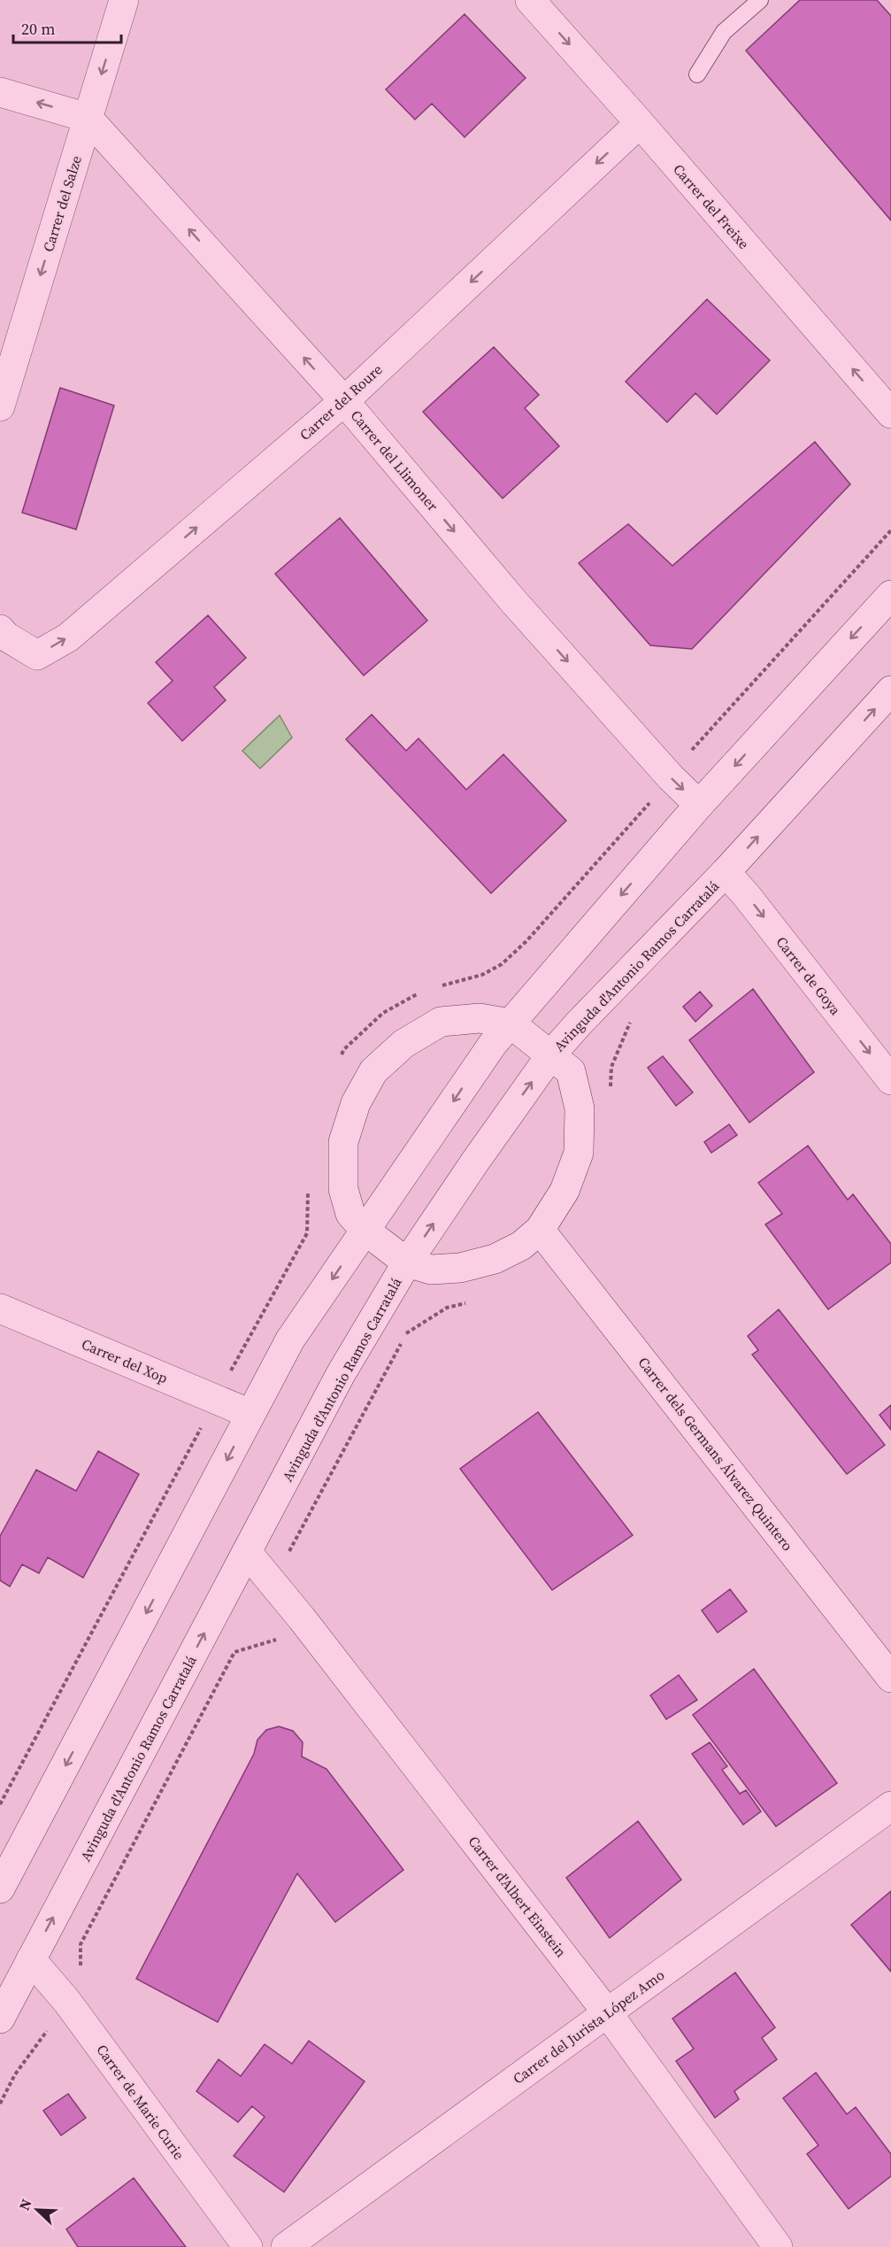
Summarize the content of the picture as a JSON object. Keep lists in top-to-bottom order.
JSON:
{
  "streets": {
    "street": [
      "Carrer del Salze",
      "Carrer del Freixe",
      "Carrer del Roure",
      "Carrer del Llimoner",
      "Avinguda d'Antonio Ramos Carratalá",
      "Carrer de Goya",
      "Carrer del Xop",
      "Carrer dels Germans Álvarez Quintero",
      "Carrer d'Albert Einstein",
      "Carrer del Jurista López Amo",
      "Carrer de Marie Curie"
    ]
  },
  "crossings": [
    ["Carrer del Salze", "Carrer del Llimoner"],
    ["Carrer del Freixe", "Carrer del Roure"],
    ["Carrer del Roure", "Carrer del Llimoner"],
    ["Avinguda d'Antonio Ramos Carratalá", "Carrer de Goya"],
    ["Avinguda d'Antonio Ramos Carratalá", "Carrer d'Albert Einstein"],
    ["Avinguda d'Antonio Ramos Carratalá", "Carrer de Marie Curie"],
    ["Carrer d'Albert Einstein", "Carrer del Jurista López Amo"]
  ],
  "one_way": ["Carrer del Salze", "Carrer de Goya"],
  "scale_bar": "20 m",
  "north": "top left"
}
